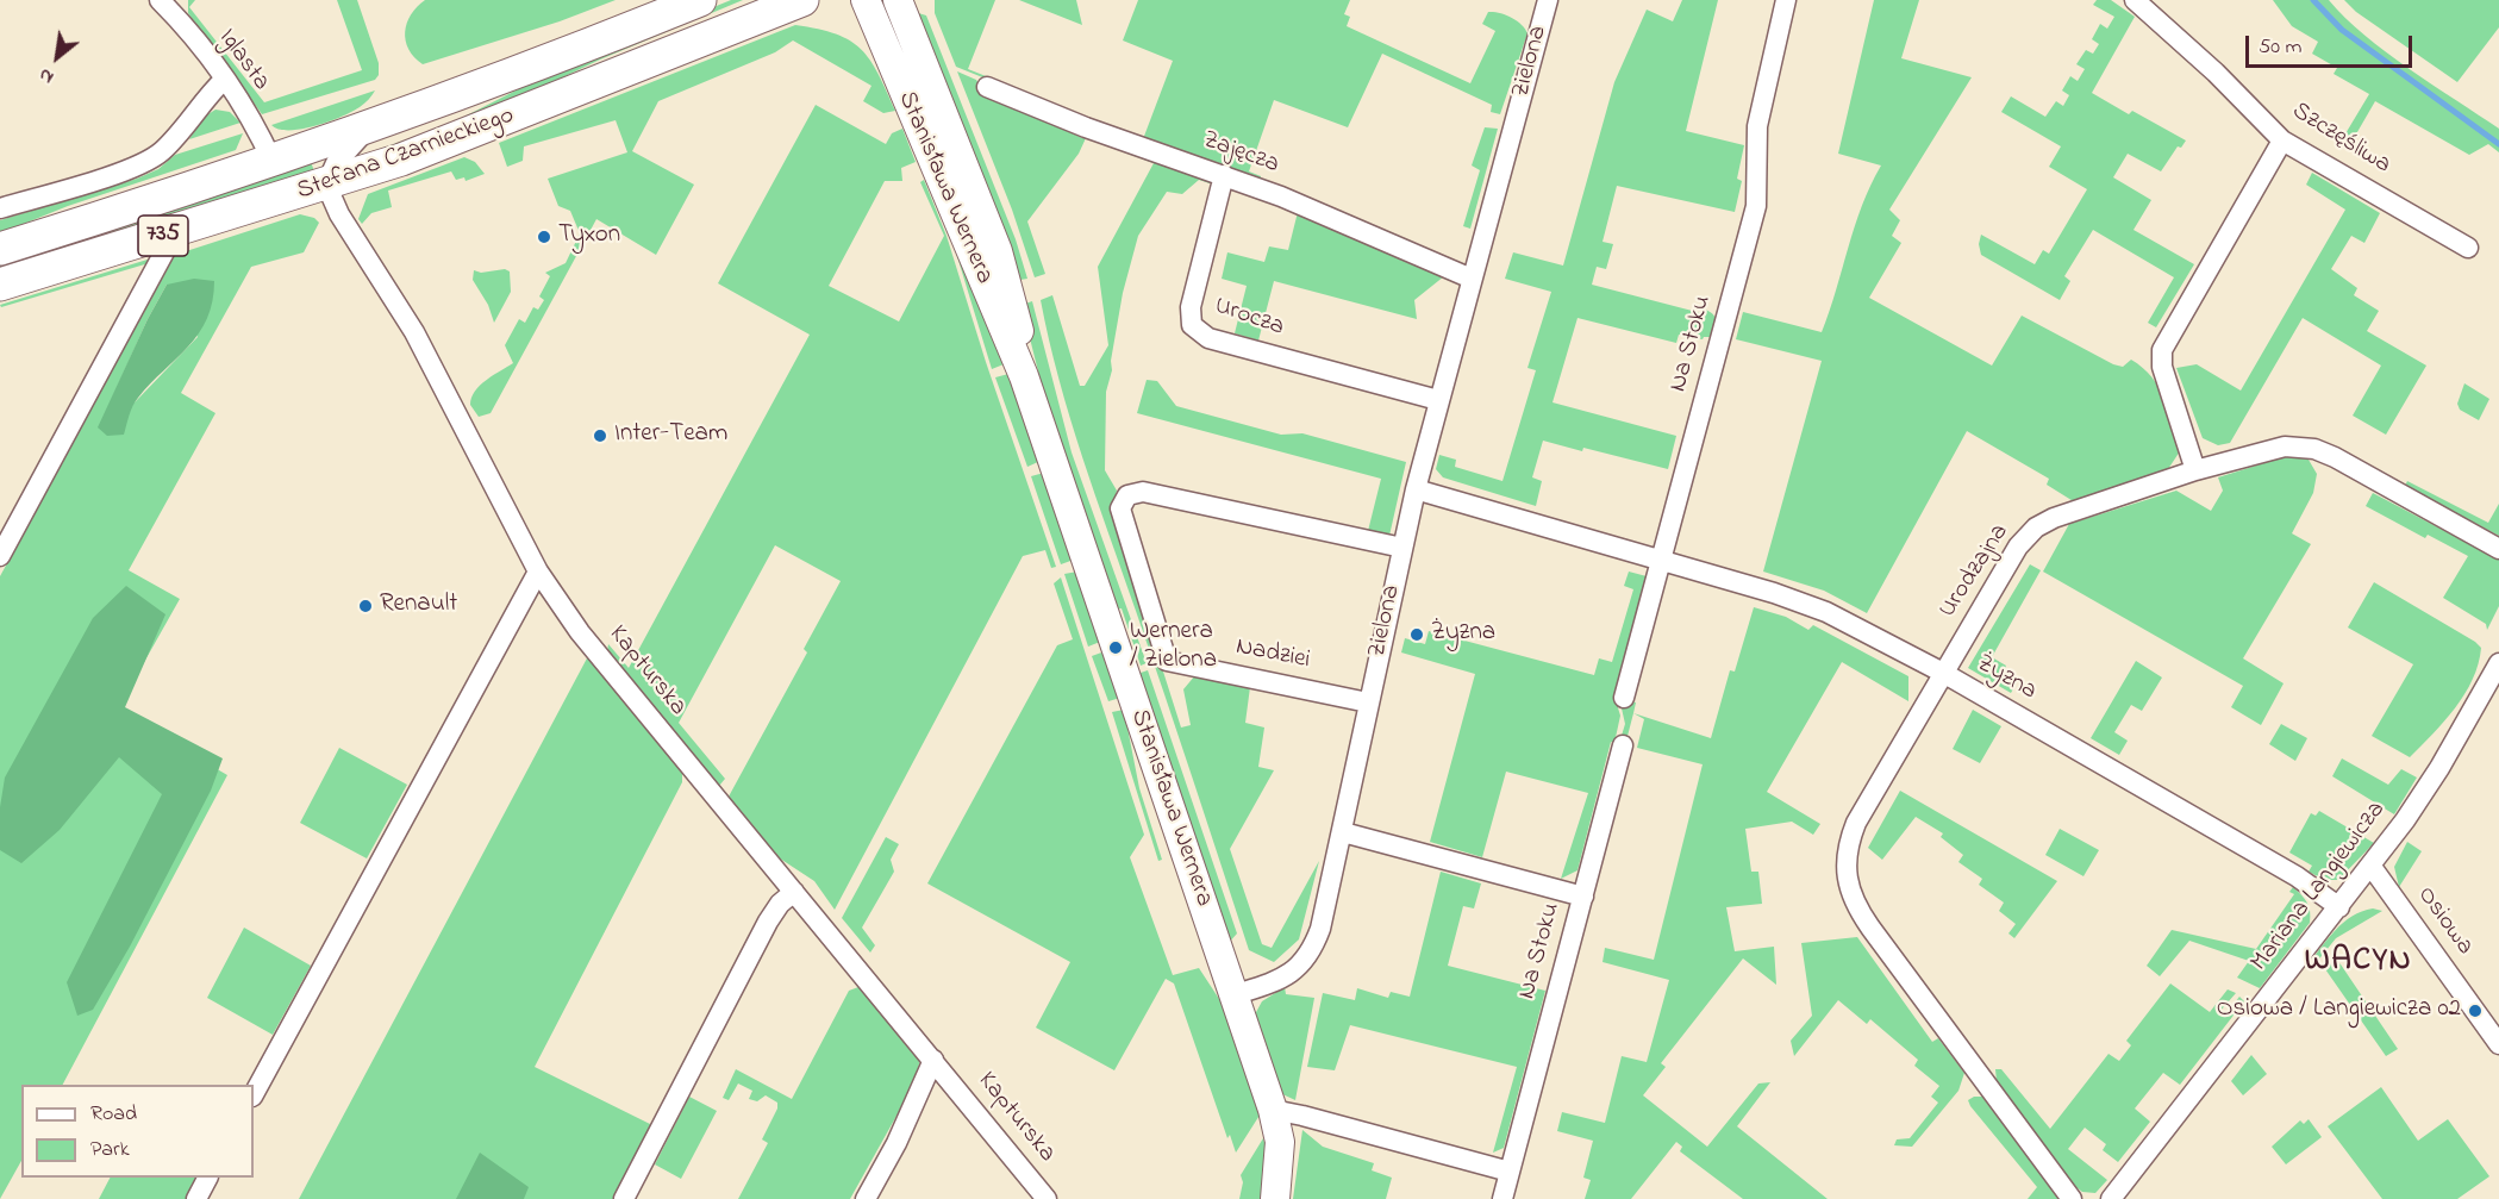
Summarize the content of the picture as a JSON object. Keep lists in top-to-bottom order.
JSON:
{
  "streets": {
    "main road": ["Stefana Czarnieckiego", "735"],
    "street": [
      "Iglasta",
      "Zielona",
      "Szczęśliwa",
      "Zajęcza",
      "Stanisława Wernera",
      "Urocza",
      "Na Stoku",
      "Urodzajna",
      "Nadziei",
      "Kapturska",
      "Żyzna",
      "Mariana Langiewicza",
      "Osiowa"
    ]
  },
  "crossings": [
    ["Iglasta", "Stefana Czarnieckiego"],
    ["Zielona", "Zajęcza"],
    ["Zielona", "Stanisława Wernera"],
    ["Zielona", "Urocza"],
    ["Zielona", "Nadziei"],
    ["Zielona", "Żyzna"],
    ["Zajęcza", "Urocza"],
    ["Stefana Czarnieckiego", "Kapturska"],
    ["Na Stoku", "Żyzna"],
    ["Urodzajna", "Żyzna"],
    ["Żyzna", "Mariana Langiewicza"],
    ["Mariana Langiewicza", "Osiowa"]
  ],
  "districts": ["WACYN"],
  "places": [
    "Tyxon",
    "Inter-Team",
    "Renault",
    "Żyzna",
    "Wernera / Zielona",
    "Osiowa / Langiewicza 02"
  ],
  "legend": ["Road", "Park"],
  "scale_bar": "50 m",
  "north": "bottom left"
}
